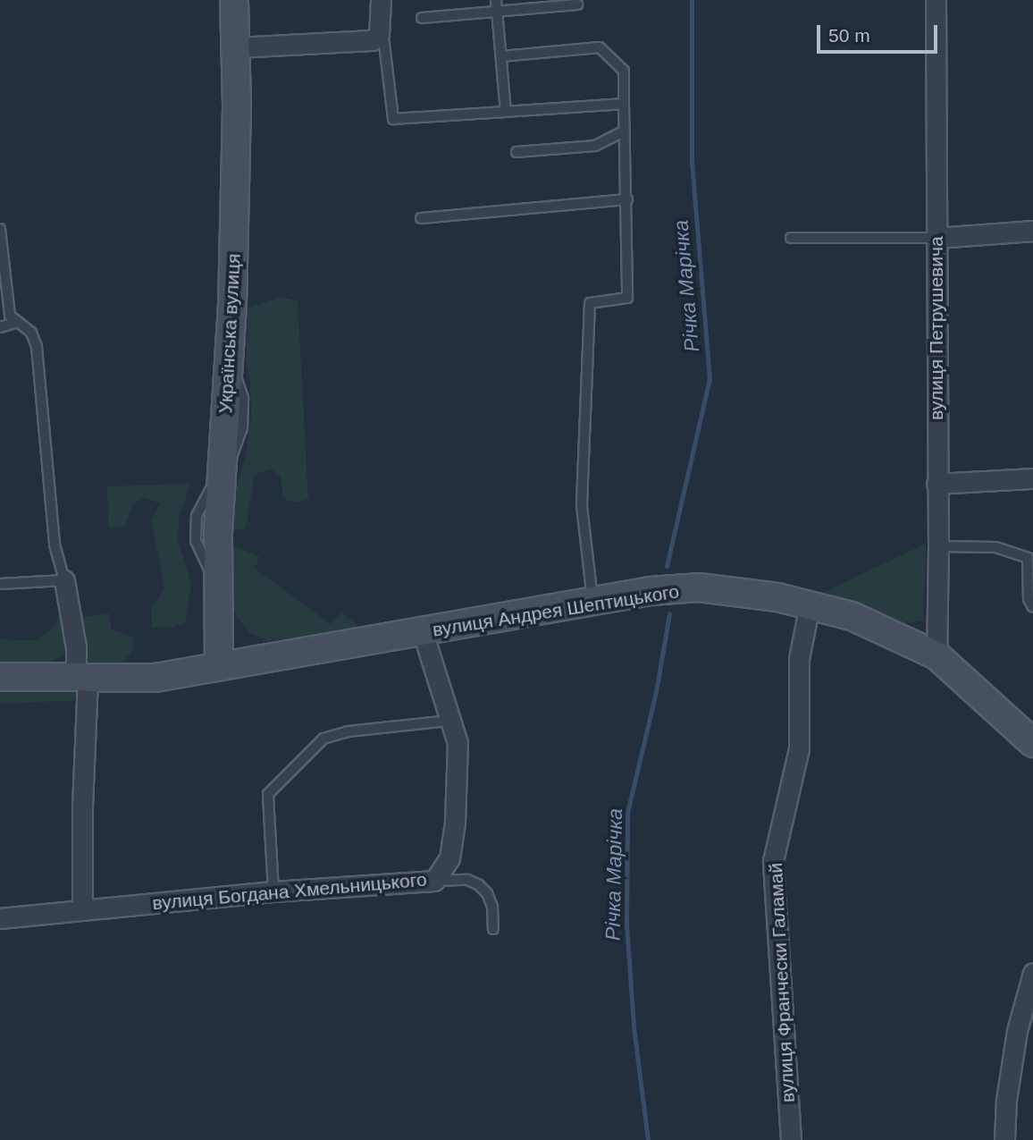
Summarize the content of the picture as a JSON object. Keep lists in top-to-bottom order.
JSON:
{
  "streets": {
    "street": [
      "вулиця Петрушевича",
      "Українська вулиця",
      "вулиця Андрея Шептицького",
      "вулиця Богдана Хмельницького",
      "вулиця Франчески Галамай"
    ]
  },
  "crossings": [
    ["вулиця Петрушевича", "вулиця Андрея Шептицького"],
    ["Українська вулиця", "вулиця Андрея Шептицького"],
    ["вулиця Андрея Шептицького", "вулиця Богдана Хмельницького"],
    ["вулиця Андрея Шептицького", "вулиця Франчески Галамай"]
  ],
  "water": ["Річка Марічка"],
  "scale_bar": "50 m"
}
